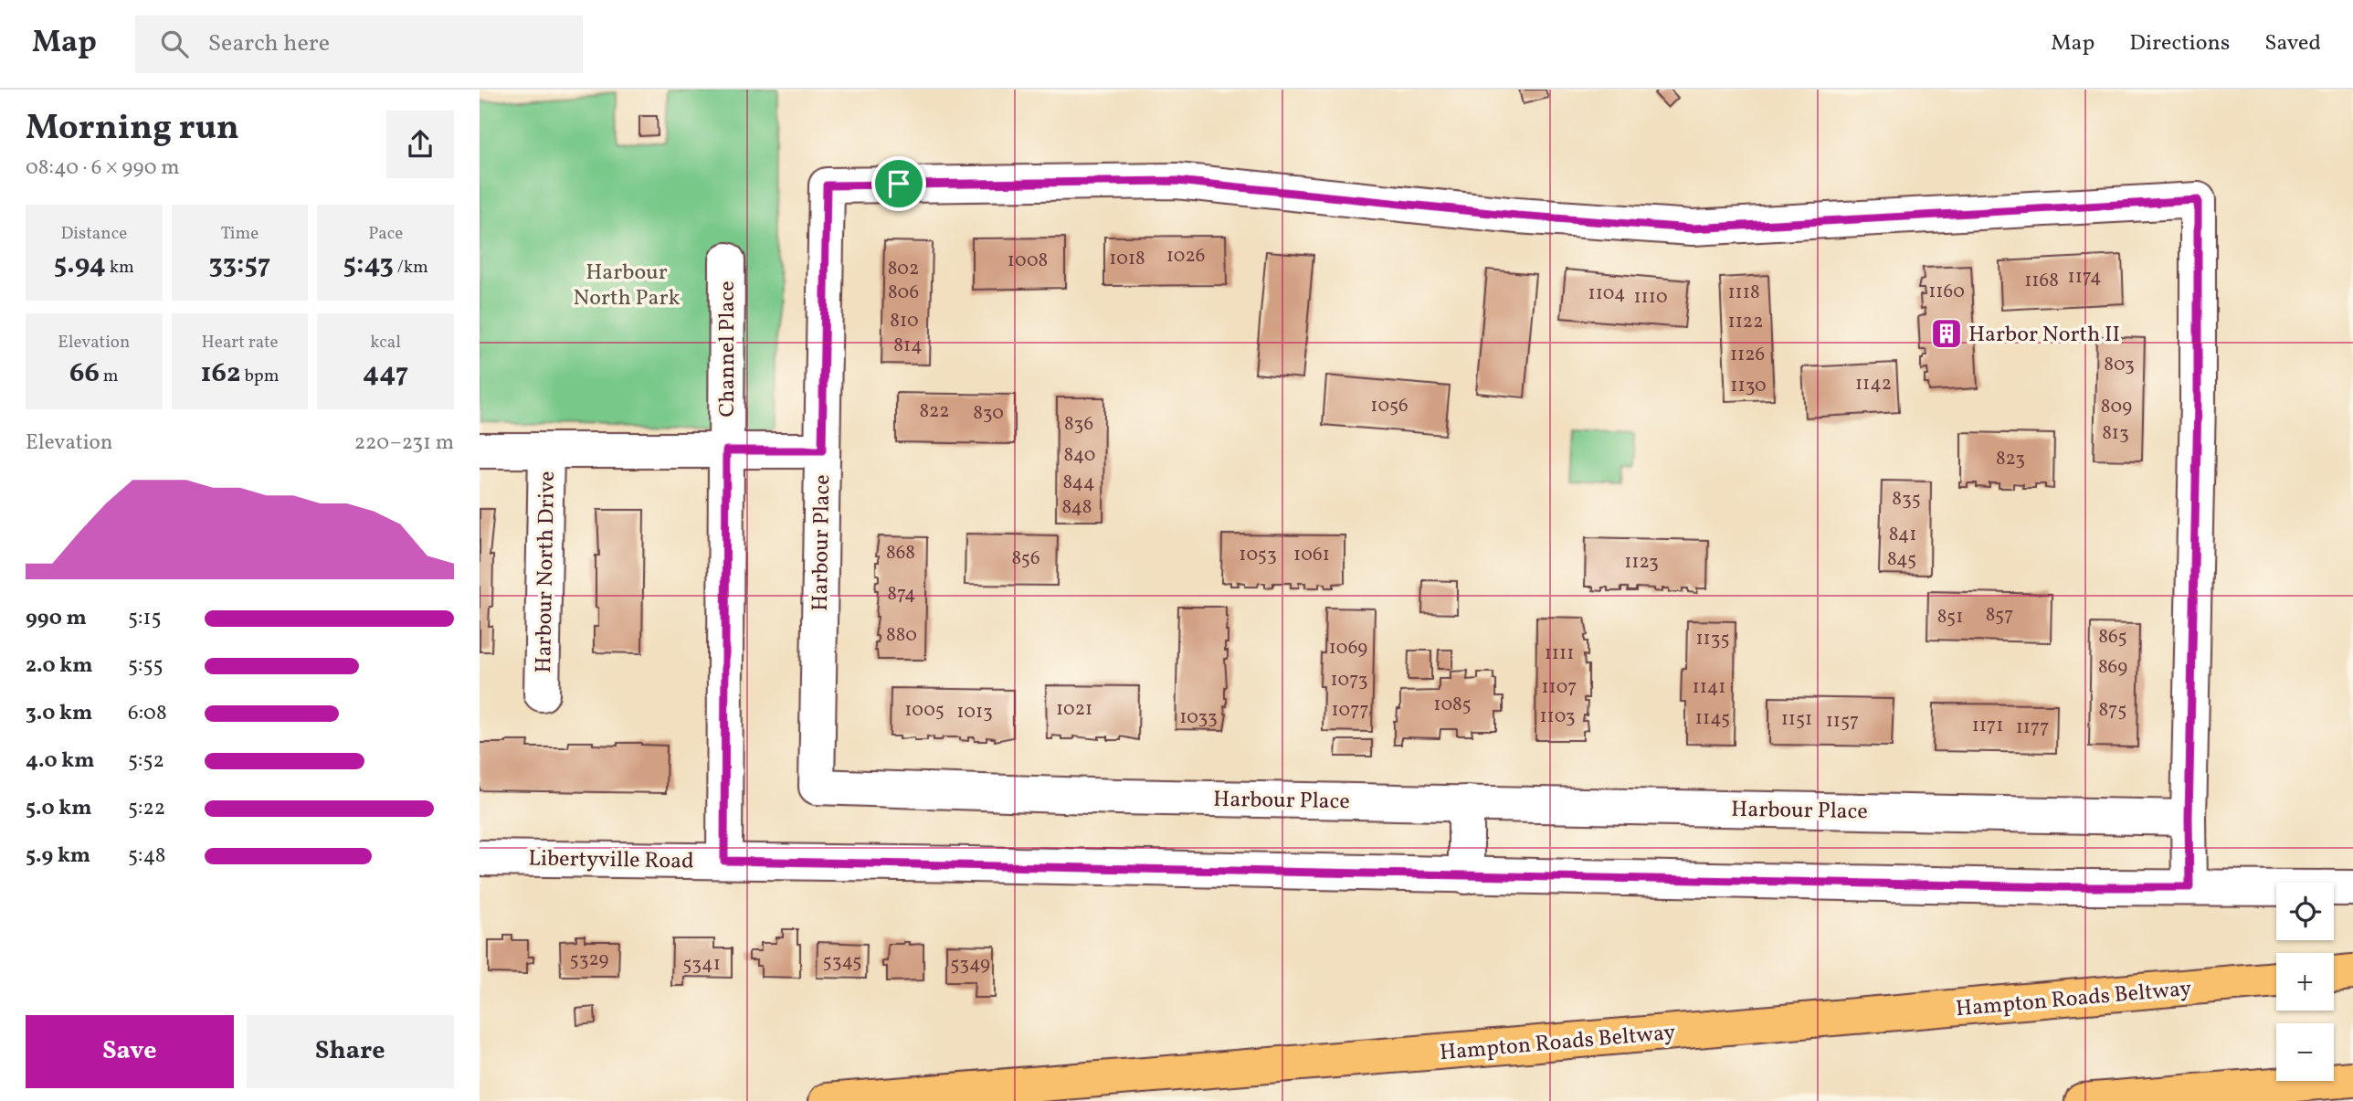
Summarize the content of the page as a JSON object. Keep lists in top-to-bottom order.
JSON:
{
  "streets": {
    "highway": ["Hampton Roads Beltway"],
    "street": [
      "Channel Place",
      "Harbour Place",
      "Harbour North Drive",
      "Libertyville Road"
    ]
  },
  "crossings": [
    ["Channel Place", "Harbour North Drive"],
    ["Channel Place", "Libertyville Road"],
    ["Harbour Place", "Harbour North Drive"]
  ],
  "parks": ["Harbour North Park"],
  "places": {
    "building": ["Harbor North II"]
  },
  "house_numbers": [
    "1026",
    "1018",
    "1008",
    "802",
    "1174",
    "1168",
    "1160",
    "806",
    "1118",
    "1104",
    "1110",
    "810",
    "1122",
    "814",
    "1126",
    "803",
    "1142",
    "1130",
    "1056",
    "809",
    "822",
    "830",
    "836",
    "813",
    "840",
    "823",
    "844",
    "835",
    "848",
    "841",
    "868",
    "1053",
    "1061",
    "856",
    "845",
    "1123",
    "874",
    "857",
    "851",
    "880",
    "865",
    "1135",
    "1069",
    "1111",
    "869",
    "1073",
    "1107",
    "1141",
    "1085",
    "1021",
    "1005",
    "1077",
    "875",
    "1013",
    "1103",
    "1033",
    "1145",
    "1151",
    "1157",
    "1171",
    "1177",
    "5329",
    "5345",
    "5341",
    "5349"
  ],
  "page": {
    "header": "Map",
    "search": "Search here",
    "nav": ["Map", "Directions", "Saved"],
    "heading": ["Morning run", "08:40 · 6 × 990 m"],
    "stats": [
      ["Distance", "5.94 km"],
      ["Time", "33:57"],
      ["Pace", "5:43 /km"],
      ["Elevation", "66 m"],
      ["Heart rate", "162 bpm"],
      ["kcal", "447"]
    ],
    "chart": ["Elevation", "220–231 m"],
    "list": [
      {
        "name": "990 m",
        "note": "5:15"
      },
      {
        "name": "2.0 km",
        "note": "5:55"
      },
      {
        "name": "3.0 km",
        "note": "6:08"
      },
      {
        "name": "4.0 km",
        "note": "5:52"
      },
      {
        "name": "5.0 km",
        "note": "5:22"
      },
      {
        "name": "5.9 km",
        "note": "5:48"
      }
    ],
    "map_buttons": ["+", "−"],
    "buttons": ["Save", "Share"]
  }
}
